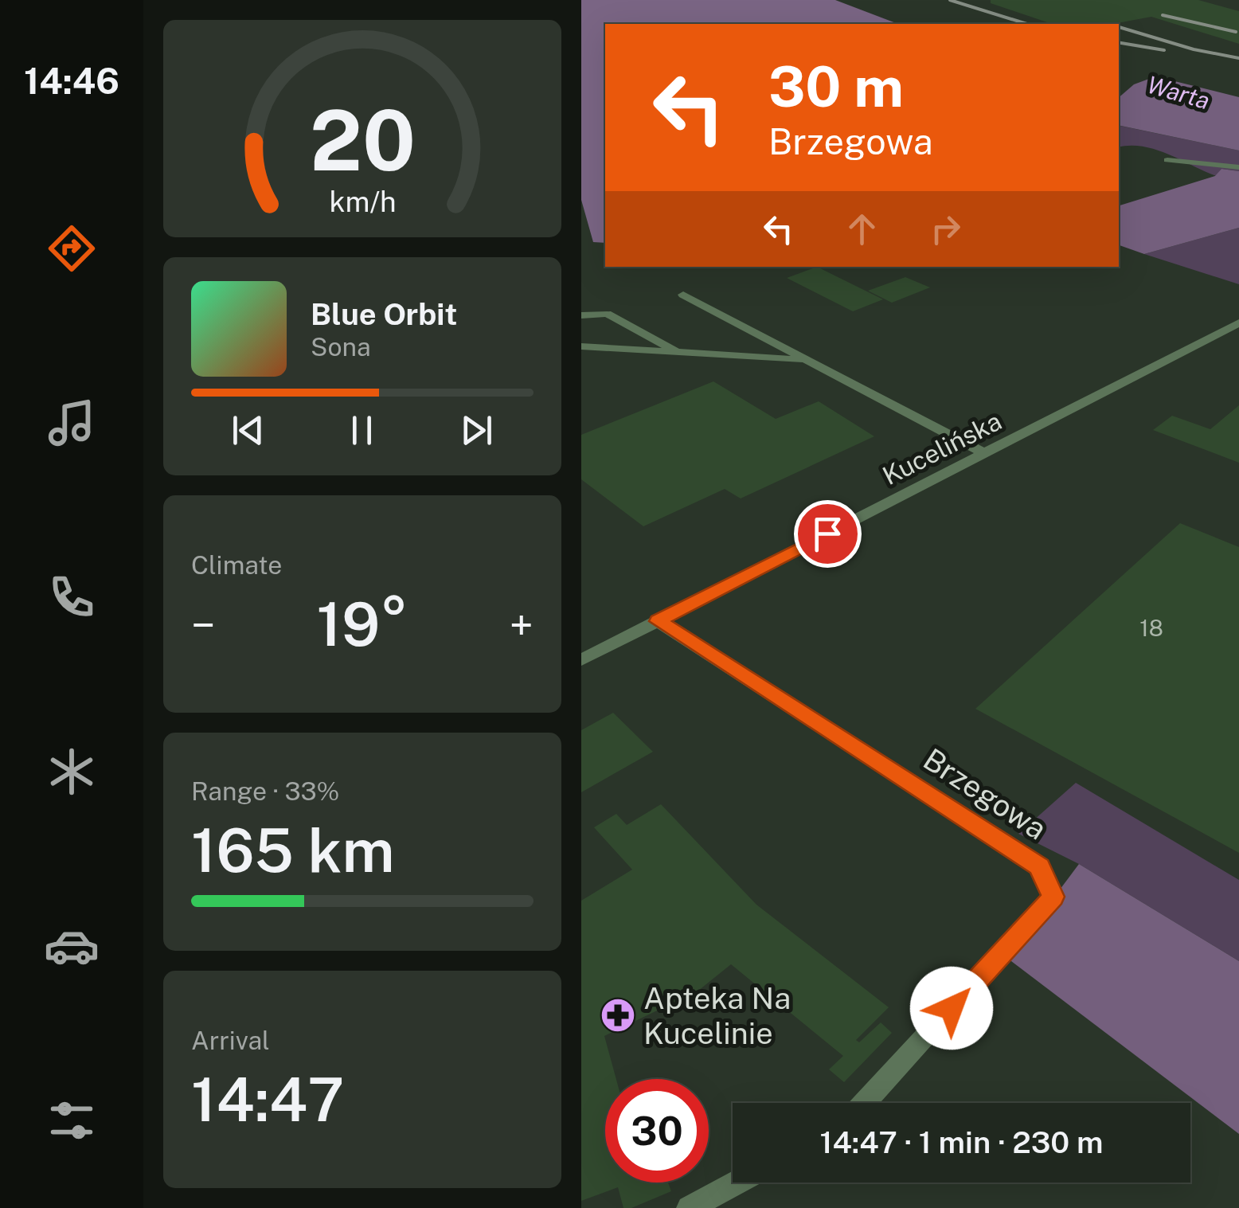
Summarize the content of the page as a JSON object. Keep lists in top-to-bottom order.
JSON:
{
  "streets": {
    "street": ["Kucelińska", "Brzegowa"]
  },
  "crossings": [
    ["Kucelińska", "Brzegowa"]
  ],
  "water": ["Warta"],
  "places": {
    "pharmacy": ["Apteka Na Kucelinie"]
  },
  "house_numbers": ["18"],
  "page": {
    "tabs": "14:46",
    "turn": ["30 m", "Brzegowa"],
    "song": ["Blue Orbit", "Sona"],
    "tile": [
      "Climate",
      ["Range · 33%", "165 km"],
      ["Arrival", "14:47"]
    ],
    "heat": ["−", "19°", "+"],
    "limit": "30",
    "trip": "14:47 · 1 min · 230 m",
    "gauge": ["20", "km/h"]
  }
}
